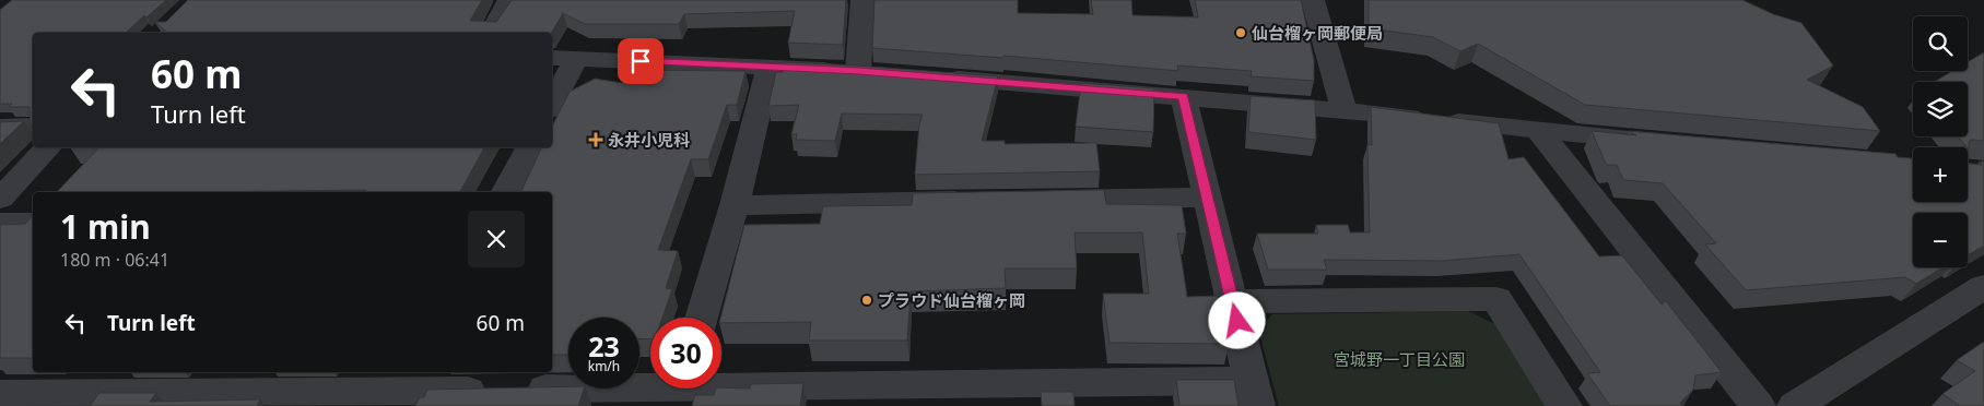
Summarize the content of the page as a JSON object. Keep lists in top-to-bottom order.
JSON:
{
  "parks": ["宮城野一丁目公園"],
  "places": {
    "other": ["仙台榴ヶ岡郵便局", "プラウド仙台榴ヶ岡"],
    "health": ["永井小児科"]
  },
  "page": {
    "map_buttons": ["+", "−"],
    "turn": ["60 m", "Turn left"],
    "heading": ["1 min", "180 m · 06:41"],
    "list": [
      {
        "name": "Turn left",
        "value": "60 m"
      }
    ],
    "speed": "23 km/h",
    "limit": "30"
  }
}
